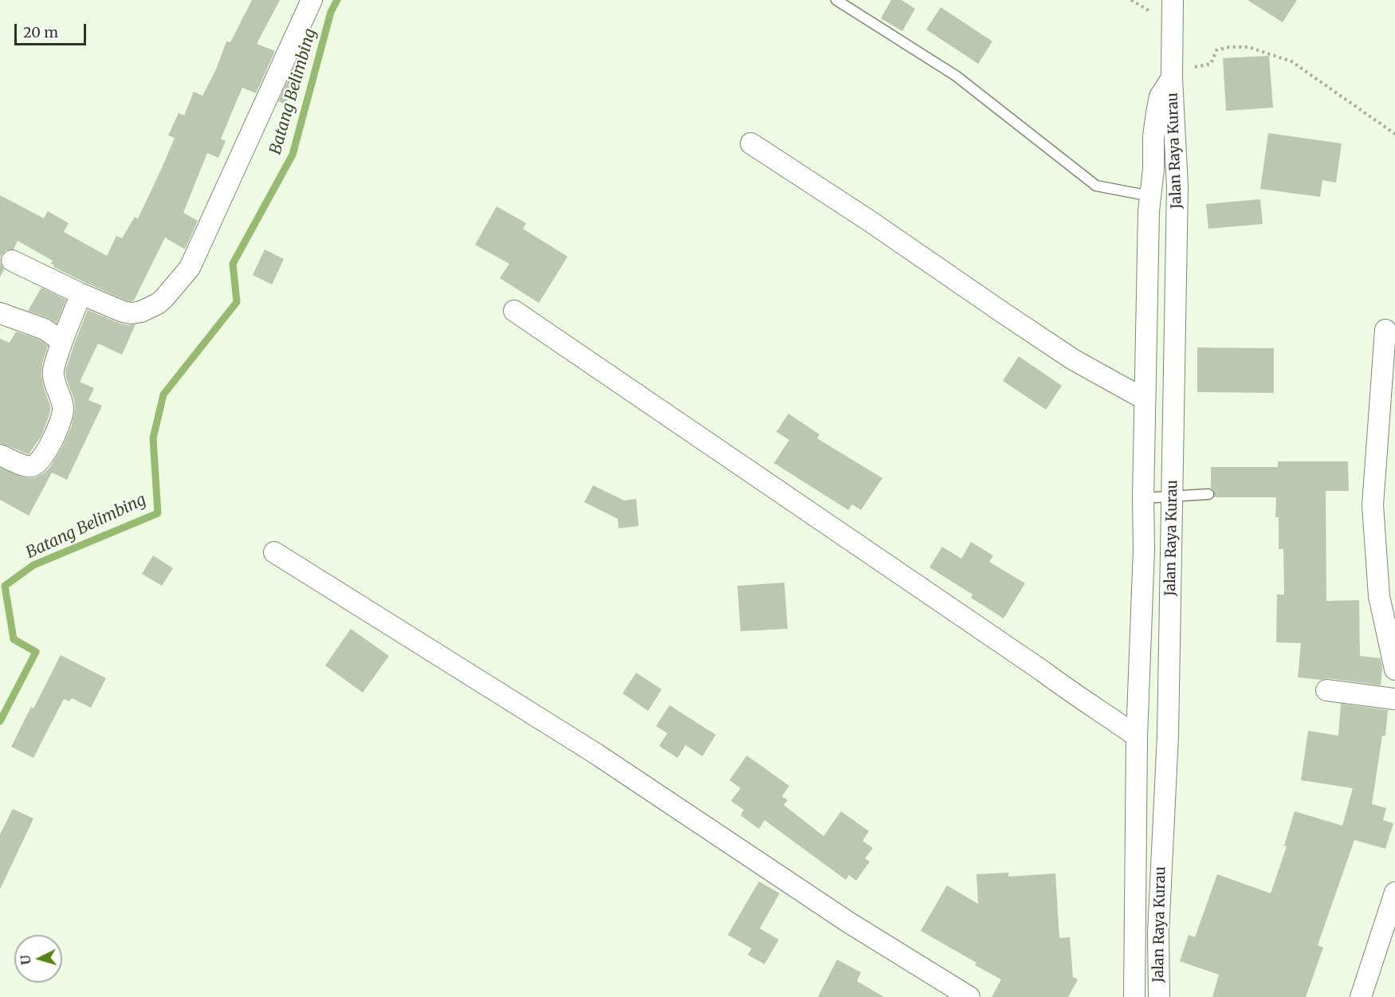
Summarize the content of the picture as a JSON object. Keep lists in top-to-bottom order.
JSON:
{
  "streets": {
    "street": ["Jalan Raya Kurau"]
  },
  "water": ["Batang Belimbing"],
  "scale_bar": "20 m",
  "north": "left"
}
